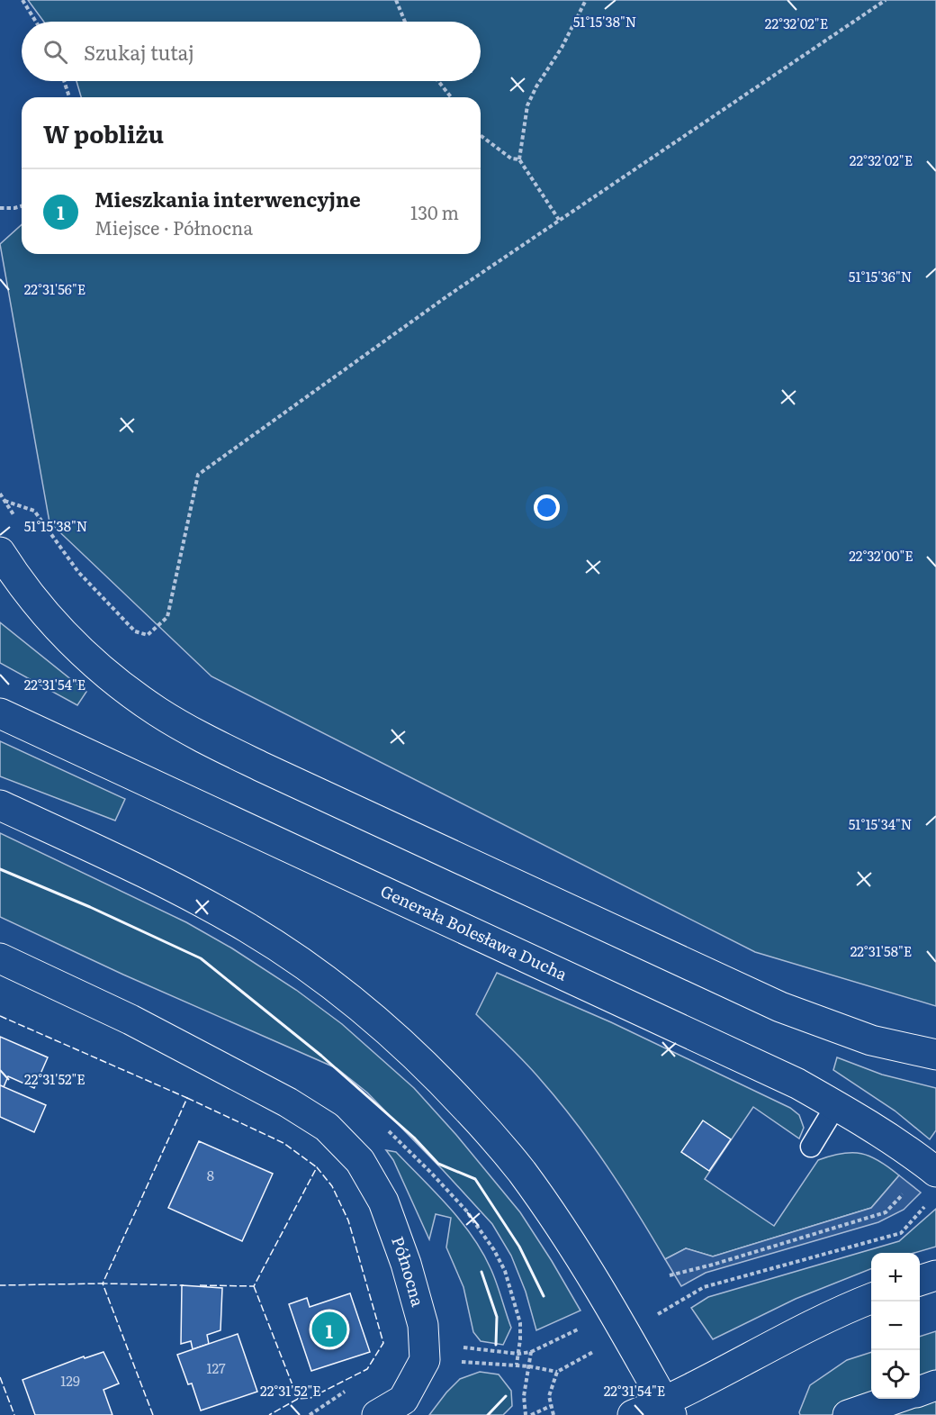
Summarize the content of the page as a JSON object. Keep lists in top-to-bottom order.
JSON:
{
  "streets": {
    "main road": ["Generała Bolesława Ducha", "Północna"]
  },
  "house_numbers": ["8", "127", "129"],
  "page": {
    "search": "Szukaj tutaj",
    "heading": "W pobliżu",
    "list": [
      {
        "mark": "1",
        "name": "Mieszkania interwencyjne",
        "note": "Miejsce · Północna",
        "value": "130 m"
      }
    ],
    "map_buttons": ["+", "−"],
    "pins": "1"
  },
  "coordinates": [
    "51°15'38\"N",
    "22°32'02\"E",
    "51°15'36\"N",
    "22°31'56\"E",
    "22°32'00\"E",
    "22°31'54\"E",
    "51°15'34\"N",
    "22°31'58\"E",
    "22°31'52\"E"
  ]
}
